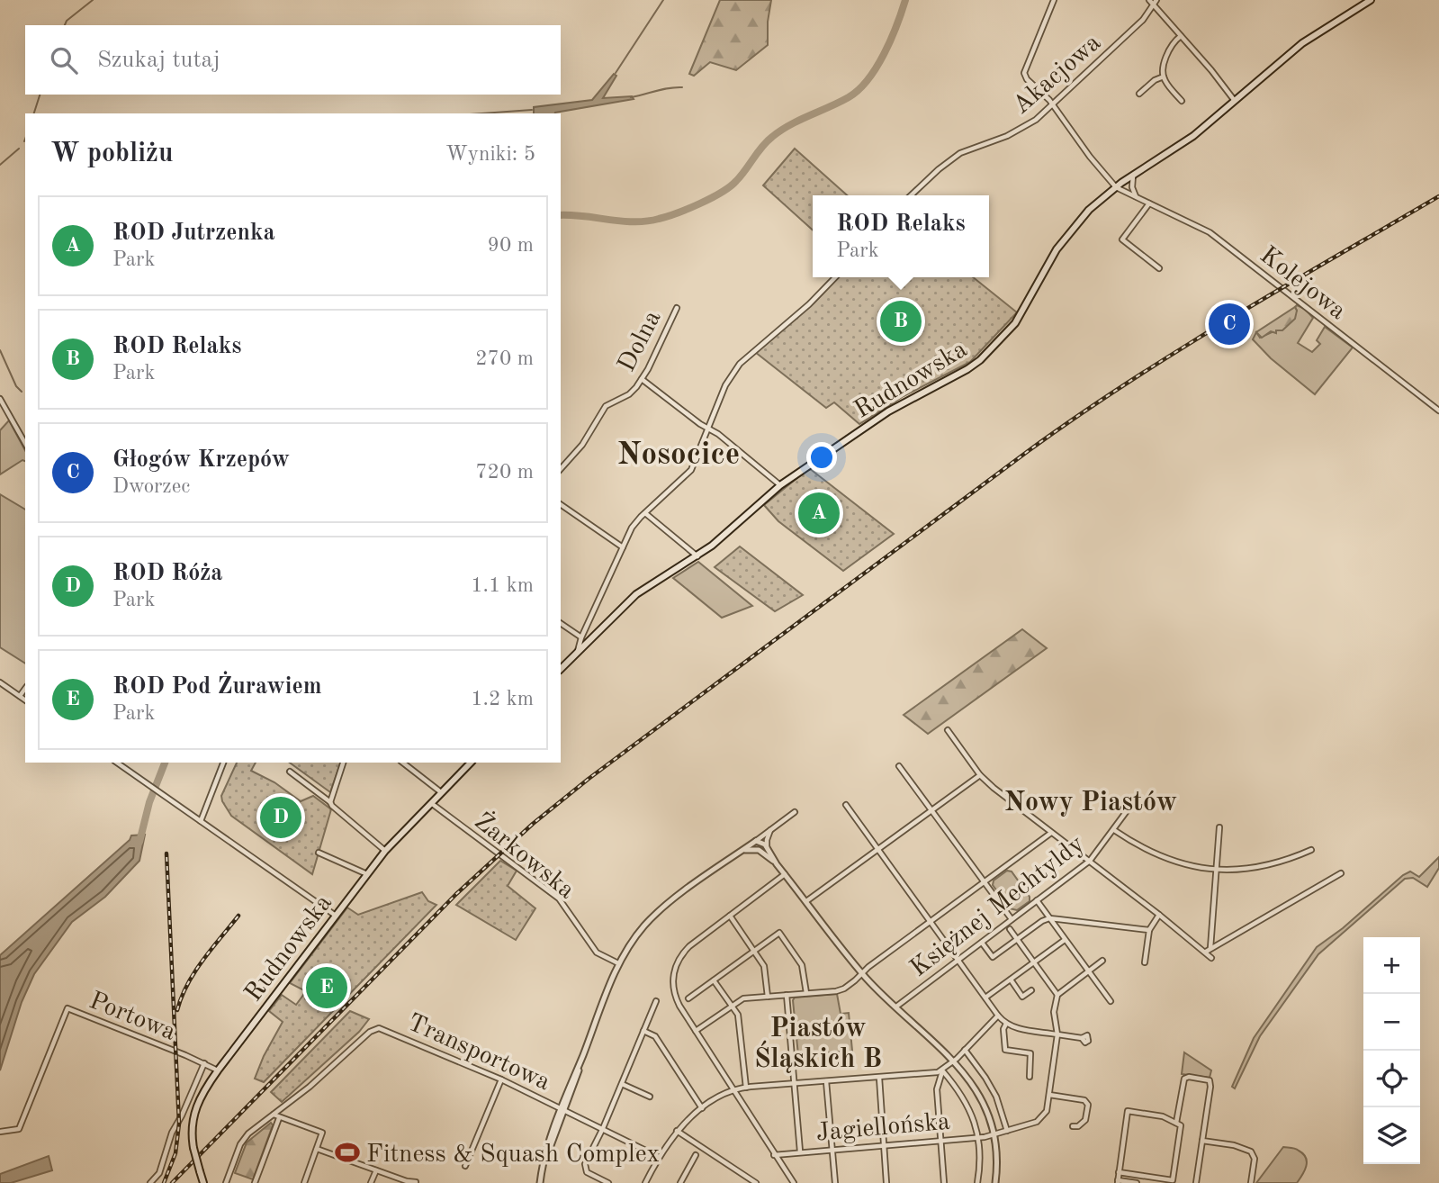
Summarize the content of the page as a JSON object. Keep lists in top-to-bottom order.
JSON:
{
  "streets": {
    "main road": ["Rudnowska"],
    "street": [
      "Akacjowa",
      "Kolejowa",
      "Dolna",
      "Żarkowska",
      "Księżnej Mechtyldy",
      "Portowa",
      "Transportowa",
      "Jagiellońska"
    ]
  },
  "crossings": [
    ["Kolejowa", "Rudnowska"],
    ["Rudnowska", "Żarkowska"],
    ["Rudnowska", "Portowa"]
  ],
  "districts": ["Nosocice", "Nowy Piastów", "Piastów Śląskich B"],
  "places": {
    "sports": ["Fitness & Squash Complex"]
  },
  "page": {
    "search": "Szukaj tutaj",
    "heading": ["W pobliżu", "Wyniki: 5"],
    "popup": ["ROD Relaks", "Park"],
    "list": [
      {
        "mark": "A",
        "name": "ROD Jutrzenka",
        "note": "Park",
        "value": "90 m"
      },
      {
        "mark": "B",
        "name": "ROD Relaks",
        "note": "Park",
        "value": "270 m"
      },
      {
        "mark": "C",
        "name": "Głogów Krzepów",
        "note": "Dworzec",
        "value": "720 m"
      },
      {
        "mark": "D",
        "name": "ROD Róża",
        "note": "Park",
        "value": "1.1 km"
      },
      {
        "mark": "E",
        "name": "ROD Pod Żurawiem",
        "note": "Park",
        "value": "1.2 km"
      }
    ],
    "pins": [
      "B",
      "C",
      "A",
      "D",
      "E"
    ],
    "map_buttons": ["+", "−"]
  }
}
